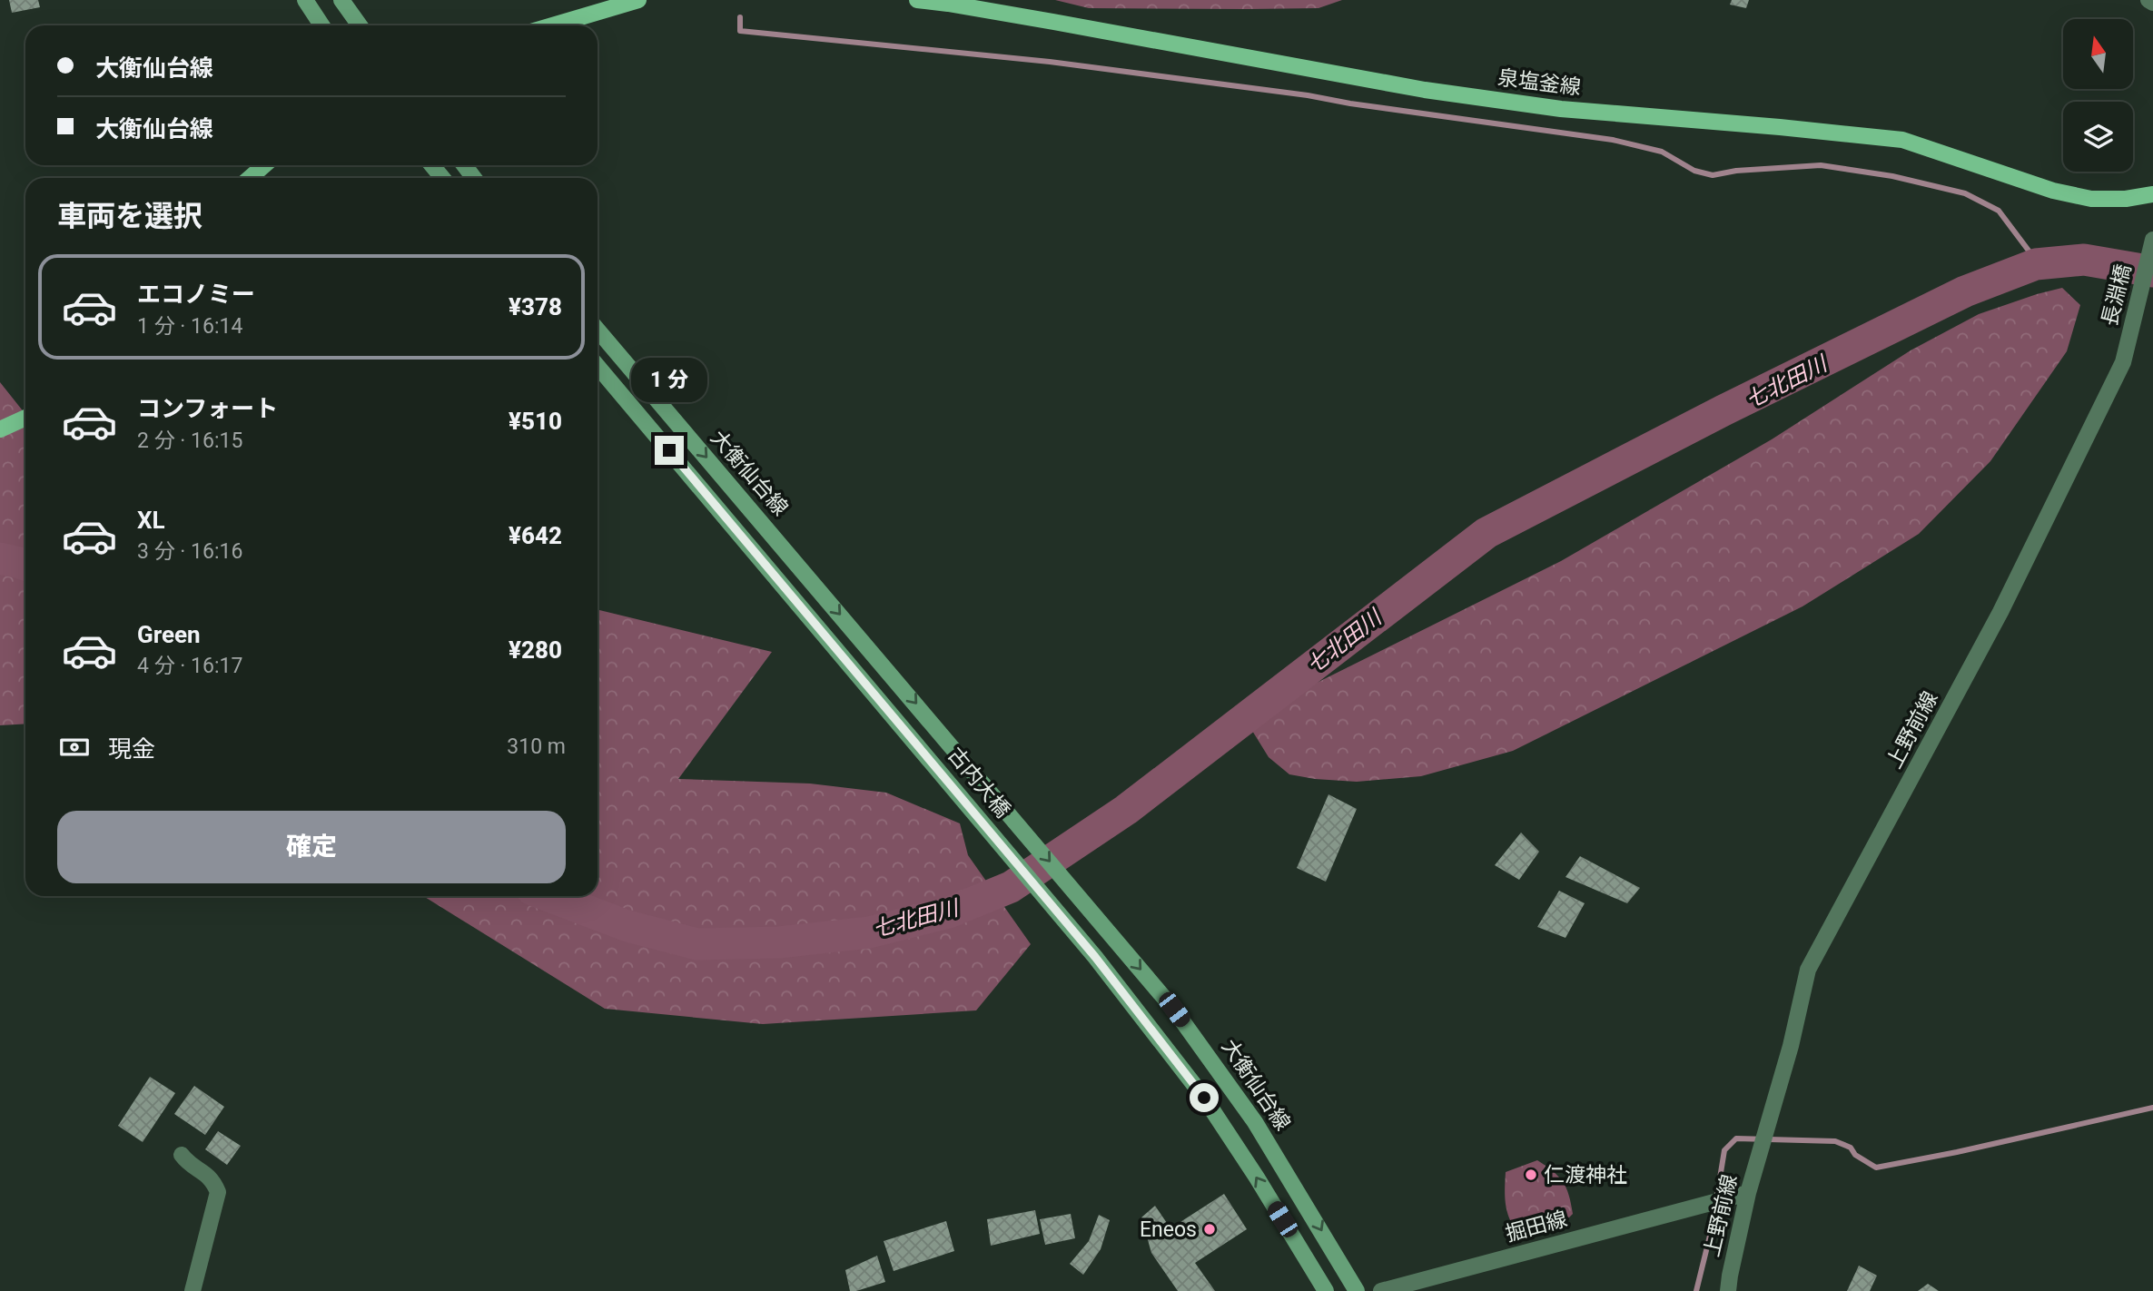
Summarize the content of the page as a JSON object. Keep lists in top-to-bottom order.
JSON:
{
  "streets": {
    "main road": ["泉塩釜線", "大衡仙台線", "古内大橋"],
    "street": ["長淵橋", "上野前線", "掘田線"]
  },
  "crossings": [
    ["長淵橋", "上野前線"],
    ["大衡仙台線", "古内大橋"],
    ["上野前線", "掘田線"]
  ],
  "water": ["七北田川"],
  "places": ["仁渡神社", "Eneos"],
  "north": "top",
  "page": {
    "banner": ["大衡仙台線", "大衡仙台線"],
    "heading": "車両を選択",
    "list": [
      {
        "name": "エコノミー",
        "note": "1 分 · 16:14",
        "value": "¥378"
      },
      {
        "name": "コンフォート",
        "note": "2 分 · 16:15",
        "value": "¥510"
      },
      {
        "name": "XL",
        "note": "3 分 · 16:16",
        "value": "¥642"
      },
      {
        "name": "Green",
        "note": "4 分 · 16:17",
        "value": "¥280"
      }
    ],
    "bubble": "1 分",
    "pay": ["現金", "310 m"],
    "buttons": "確定"
  }
}
